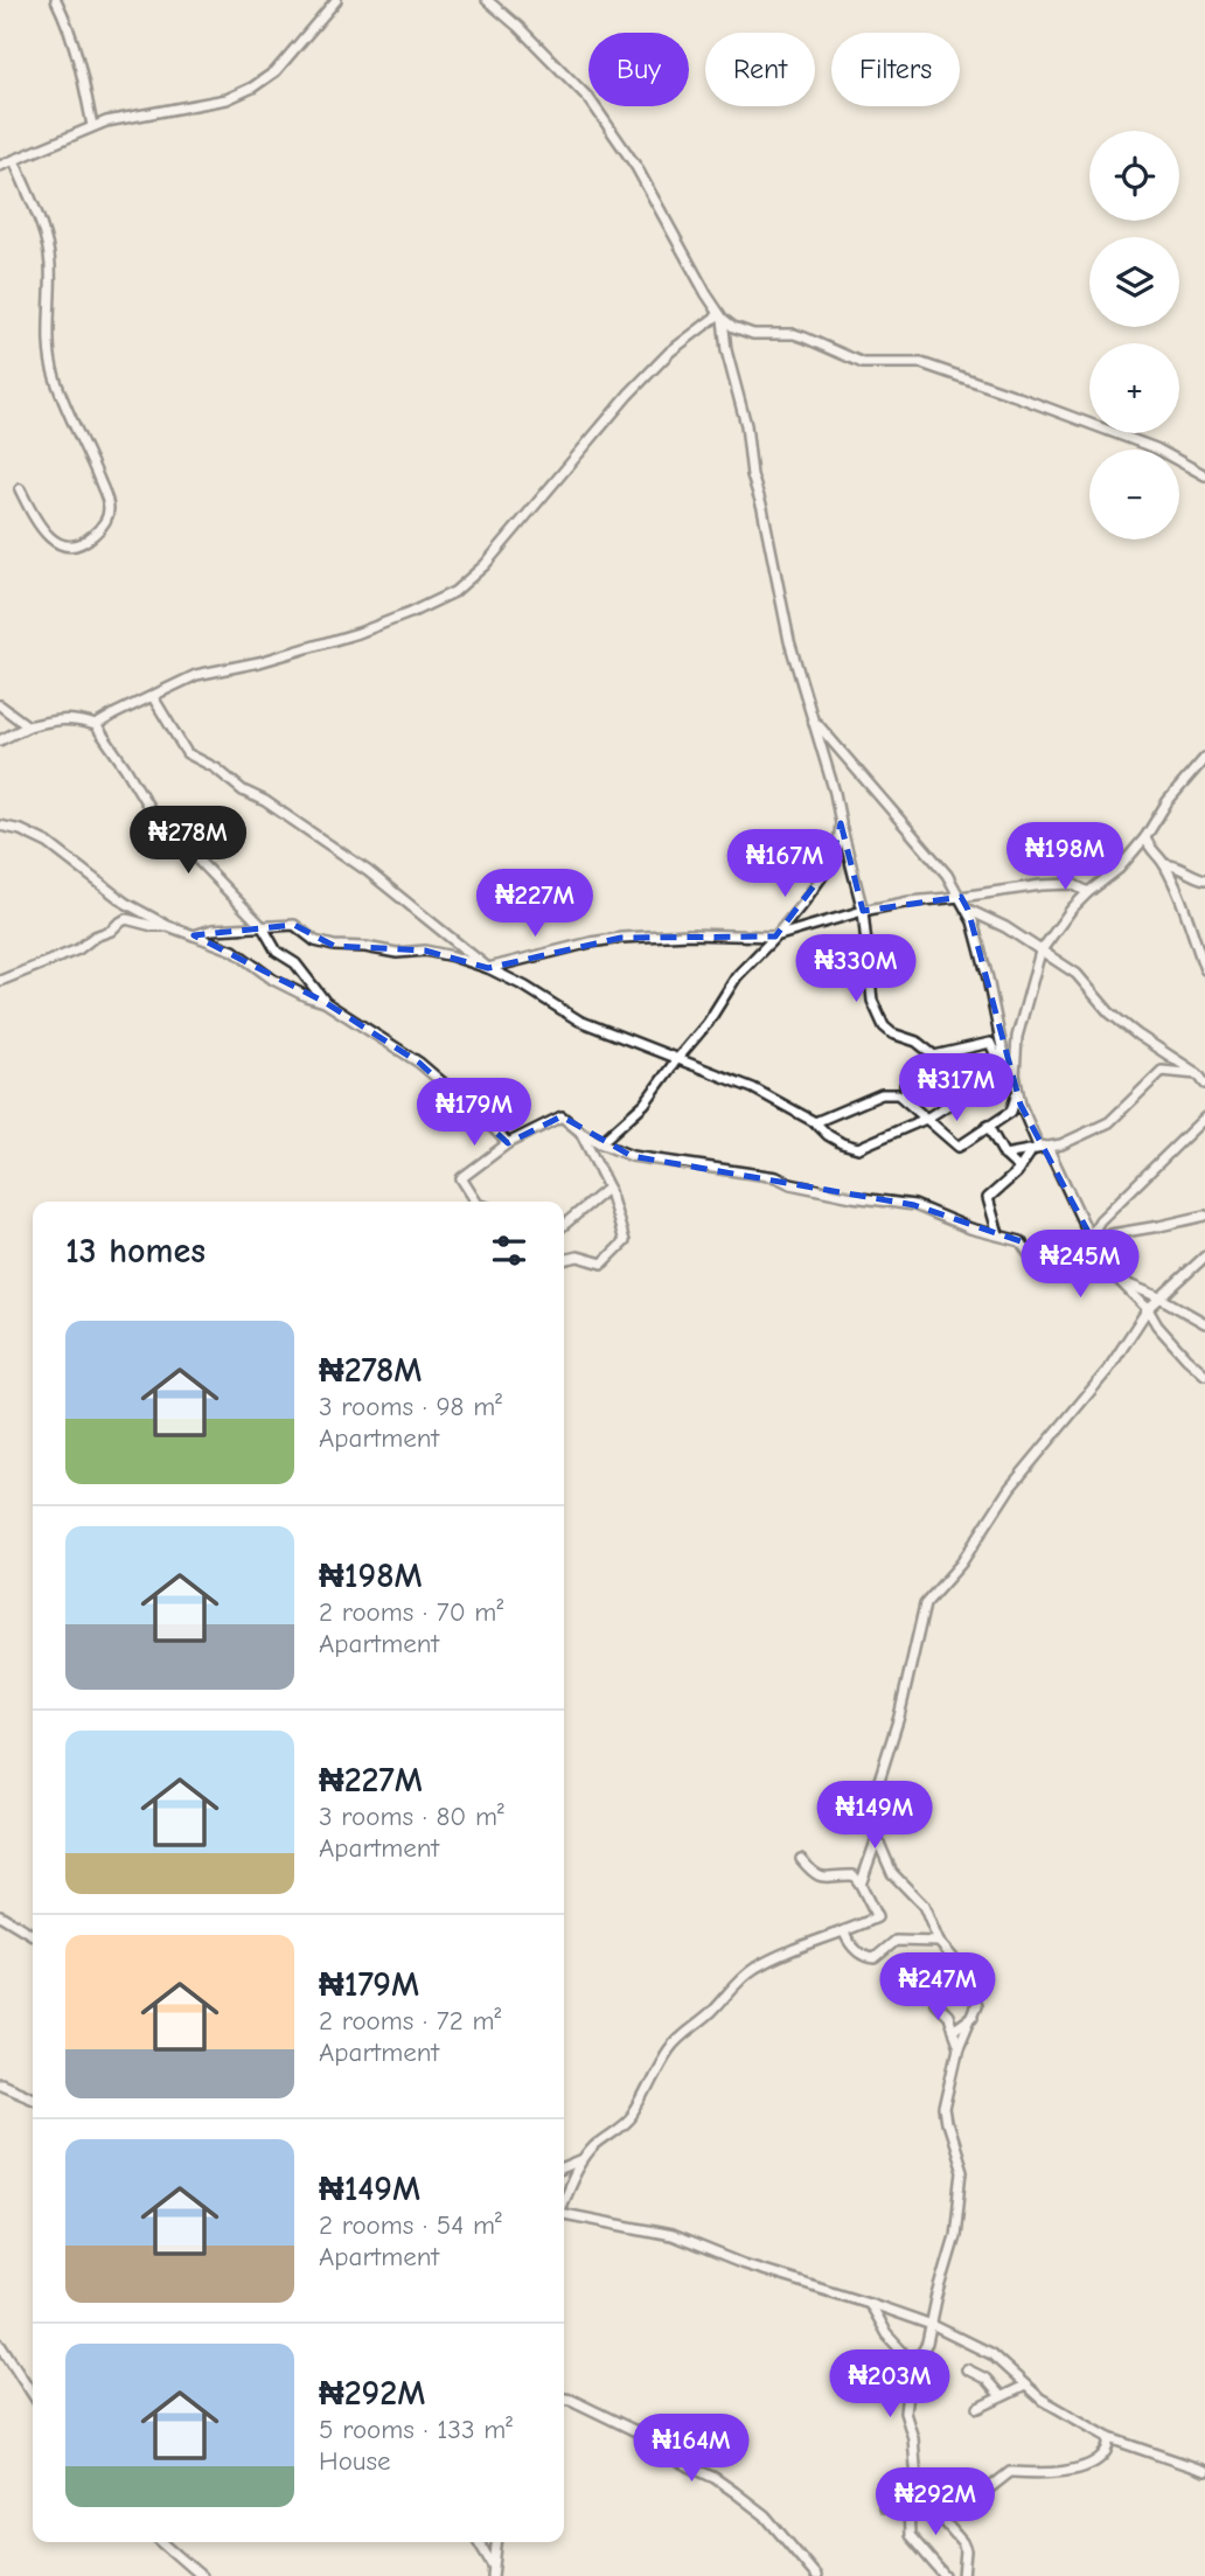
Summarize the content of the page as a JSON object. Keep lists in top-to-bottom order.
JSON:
{
  "page": {
    "chip": ["Buy", "Rent", "Filters"],
    "map_buttons": ["+", "−"],
    "price": [
      "₦278M",
      "₦198M",
      "₦167M",
      "₦227M",
      "₦330M",
      "₦317M",
      "₦179M",
      "₦245M",
      "₦149M",
      "₦247M",
      "₦203M",
      "₦164M",
      "₦292M"
    ],
    "heading": "13 homes",
    "list": [
      {
        "name": "₦278M",
        "note": "3 rooms · 98 m² · Apartment"
      },
      {
        "name": "₦198M",
        "note": "2 rooms · 70 m² · Apartment"
      },
      {
        "name": "₦227M",
        "note": "3 rooms · 80 m² · Apartment"
      },
      {
        "name": "₦179M",
        "note": "2 rooms · 72 m² · Apartment"
      },
      {
        "name": "₦149M",
        "note": "2 rooms · 54 m² · Apartment"
      },
      {
        "name": "₦292M",
        "note": "5 rooms · 133 m² · House"
      }
    ]
  }
}
